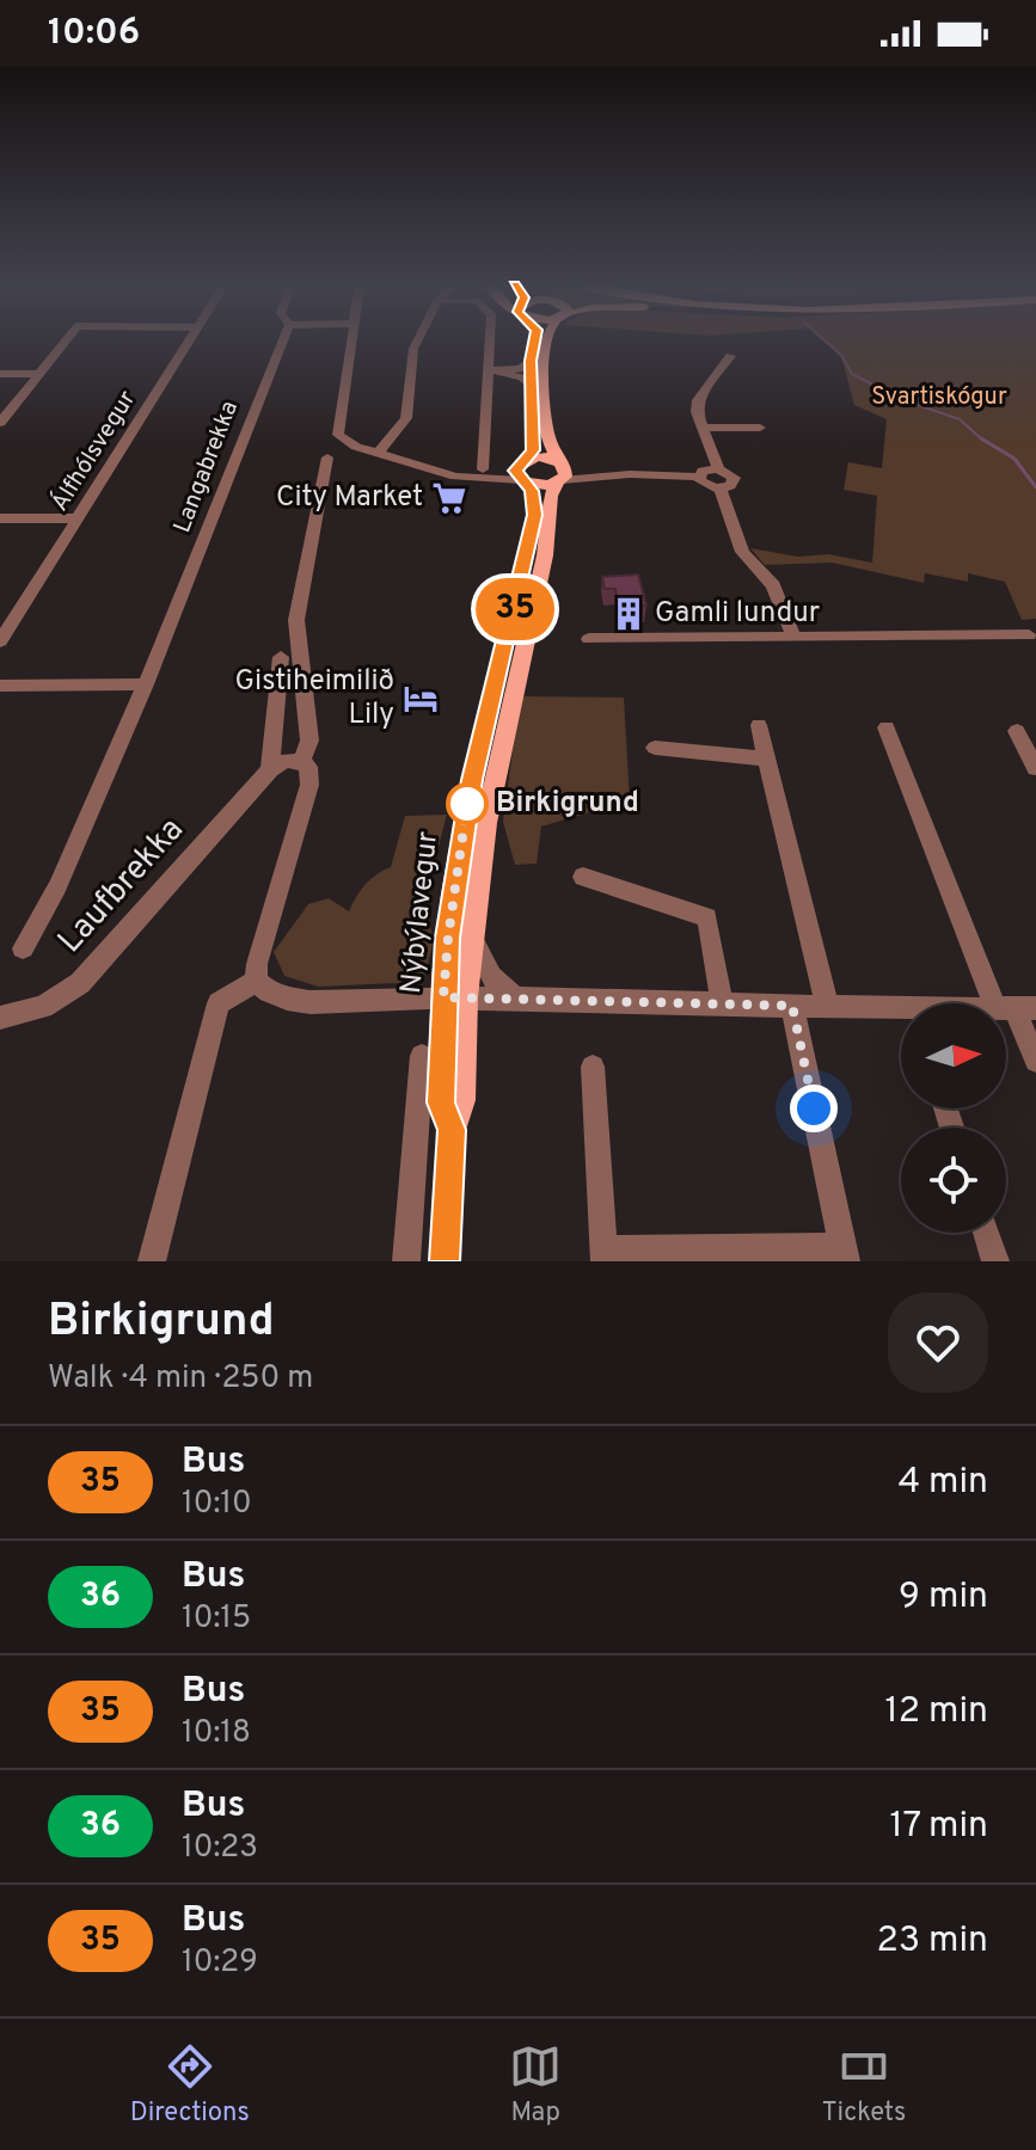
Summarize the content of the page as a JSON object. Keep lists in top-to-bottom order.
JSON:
{
  "streets": {
    "main road": ["Nýbýlavegur"],
    "street": ["Álfhólsvegur", "Langabrekka", "Laufbrekka"]
  },
  "parks": ["Svartiskógur"],
  "places": {
    "supermarket": ["City Market"],
    "building": ["Gamli lundur"],
    "hotel": ["Gistiheimilið Lily"],
    "other": ["Birkigrund"]
  },
  "lines": ["bus line 35"],
  "north": "right",
  "page": {
    "status": "10:06",
    "on_map": "35",
    "heading": ["Birkigrund", "Walk · 4 min · 250 m"],
    "list": [
      {
        "mark": "35",
        "name": "Bus",
        "note": "10:10",
        "value": "4 min"
      },
      {
        "mark": "36",
        "name": "Bus",
        "note": "10:15",
        "value": "9 min"
      },
      {
        "mark": "35",
        "name": "Bus",
        "note": "10:18",
        "value": "12 min"
      },
      {
        "mark": "36",
        "name": "Bus",
        "note": "10:23",
        "value": "17 min"
      },
      {
        "mark": "35",
        "name": "Bus",
        "note": "10:29",
        "value": "23 min"
      }
    ],
    "tabs": ["Directions", "Map", "Tickets"]
  }
}
